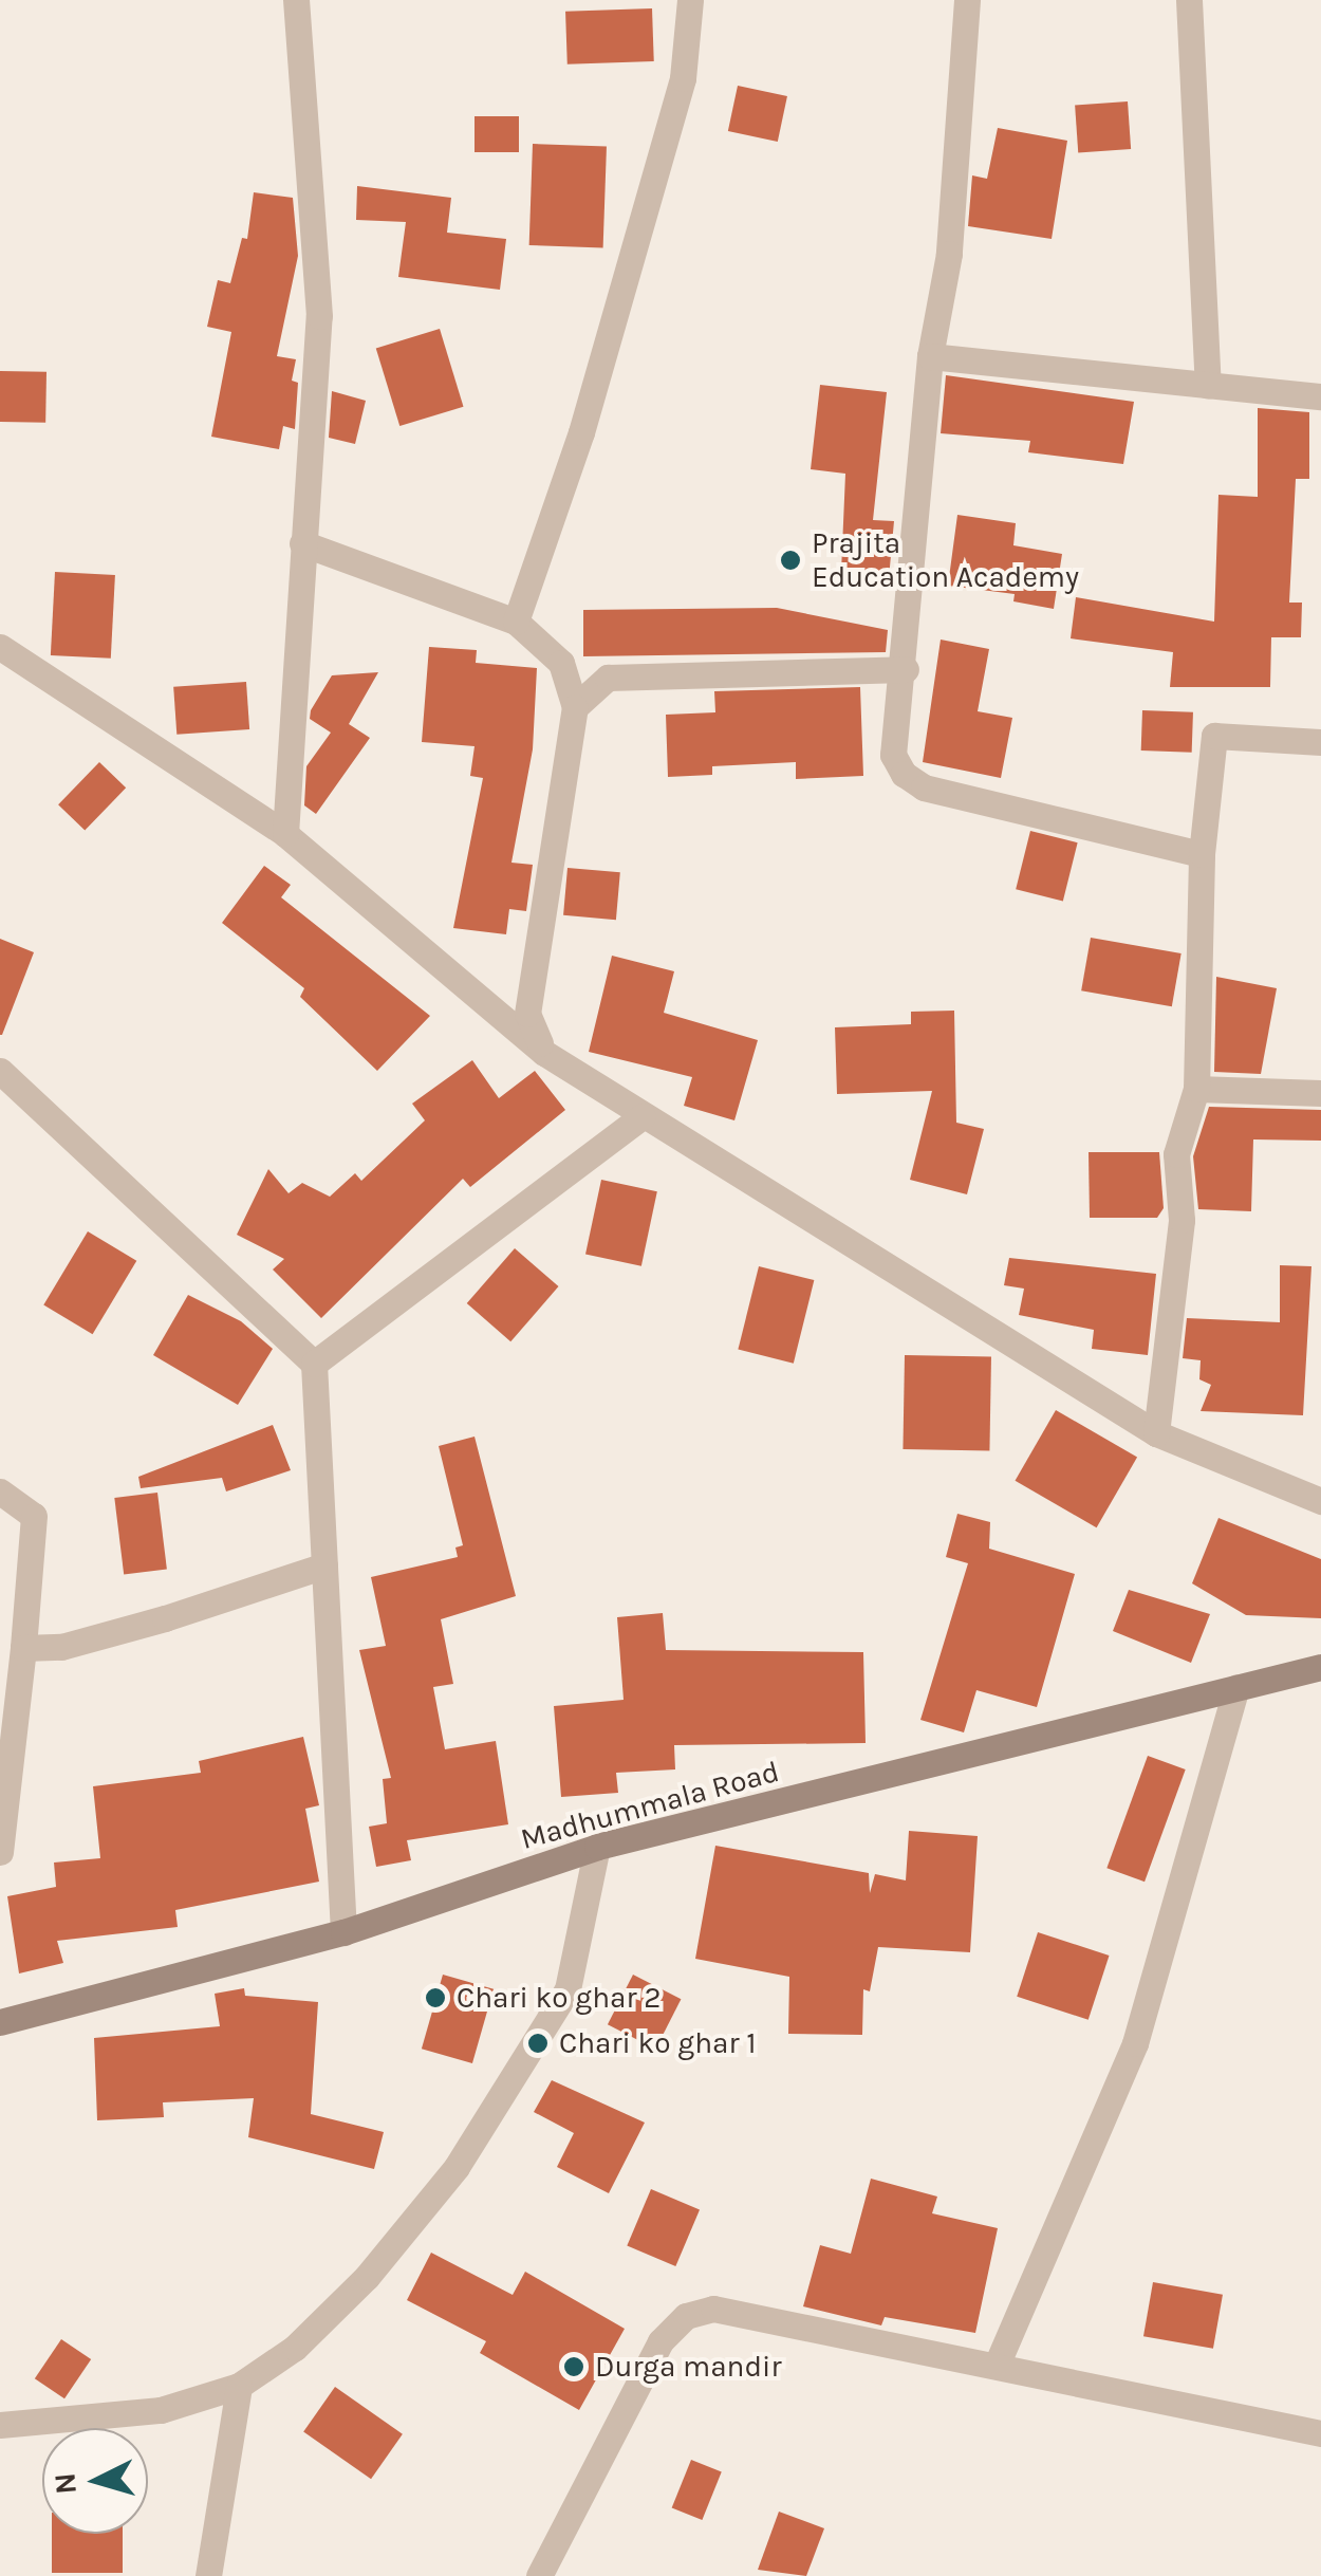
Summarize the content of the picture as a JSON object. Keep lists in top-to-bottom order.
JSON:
{
  "streets": {
    "street": ["Madhummala Road"]
  },
  "places": [
    "Prajita Education Academy",
    "Chari ko ghar 2",
    "Chari ko ghar 1",
    "Durga mandir"
  ],
  "north": "left"
}
